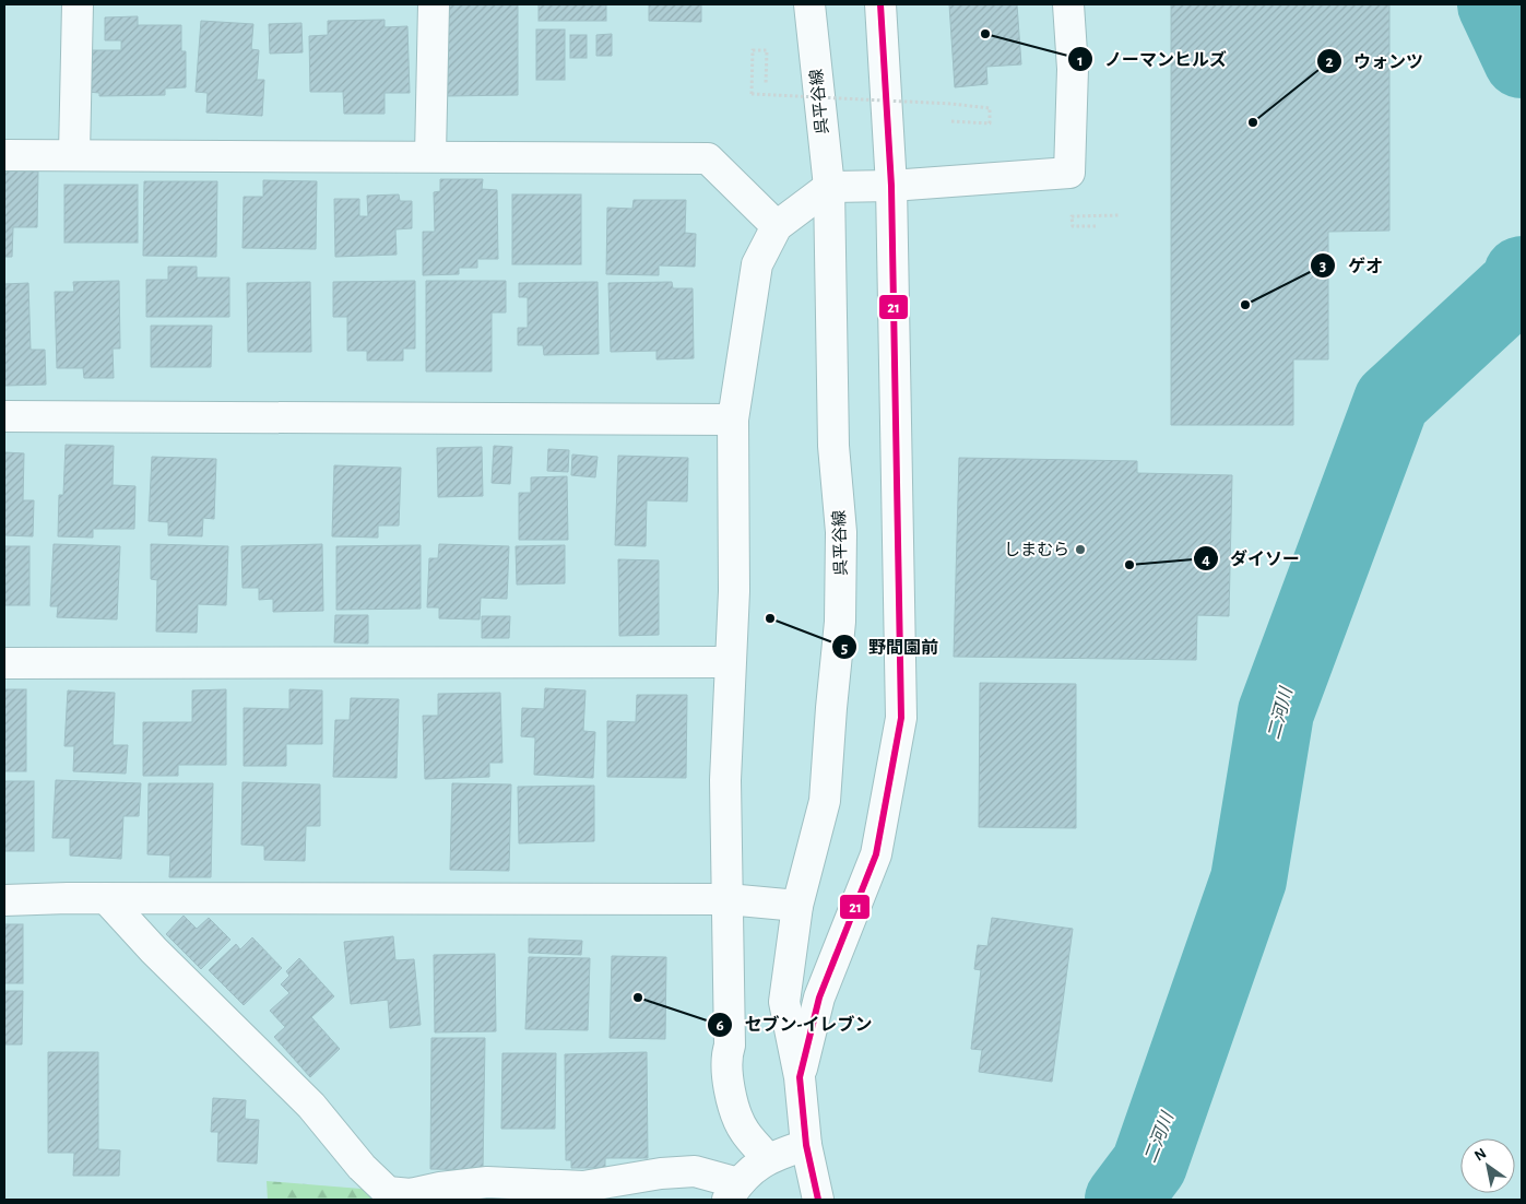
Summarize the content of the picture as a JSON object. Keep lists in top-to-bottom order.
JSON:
{
  "streets": {
    "street": ["呉平谷線"]
  },
  "water": ["二河川"],
  "places": [
    "ノーマンヒルズ",
    "ウォンツ",
    "ゲオ",
    "しまむら",
    "ダイソー",
    "野間園前",
    "セブン-イレブン"
  ],
  "lines": ["transit line 21"],
  "north": "top left"
}
